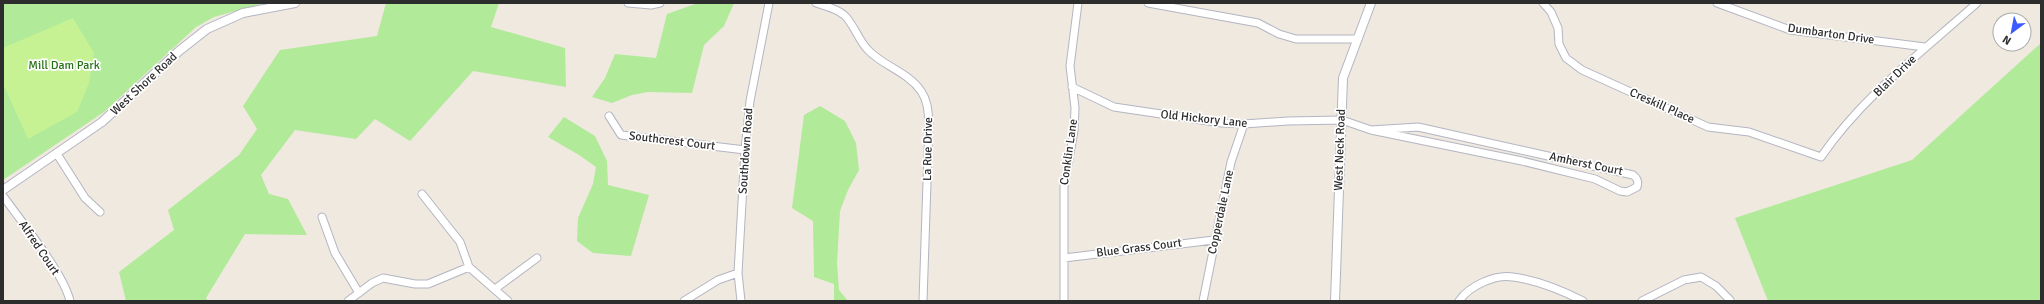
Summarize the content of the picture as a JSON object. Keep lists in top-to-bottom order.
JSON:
{
  "streets": {
    "street": [
      "Dumbarton Drive",
      "Blair Drive",
      "West Shore Road",
      "Creskill Place",
      "Old Hickory Lane",
      "Southcrest Court",
      "La Rue Drive",
      "West Neck Road",
      "Southdown Road",
      "Conklin Lane",
      "Amherst Court",
      "Copperdale Lane",
      "Alfred Court",
      "Blue Grass Court"
    ]
  },
  "crossings": [
    ["Dumbarton Drive", "Blair Drive"],
    ["Blair Drive", "Creskill Place"],
    ["Old Hickory Lane", "West Neck Road"],
    ["Old Hickory Lane", "Conklin Lane"],
    ["Old Hickory Lane", "Amherst Court"],
    ["Old Hickory Lane", "Copperdale Lane"],
    ["Southcrest Court", "Southdown Road"],
    ["West Neck Road", "Amherst Court"],
    ["Conklin Lane", "Blue Grass Court"],
    ["Copperdale Lane", "Blue Grass Court"]
  ],
  "parks": ["Mill Dam Park"],
  "north": "bottom left"
}
